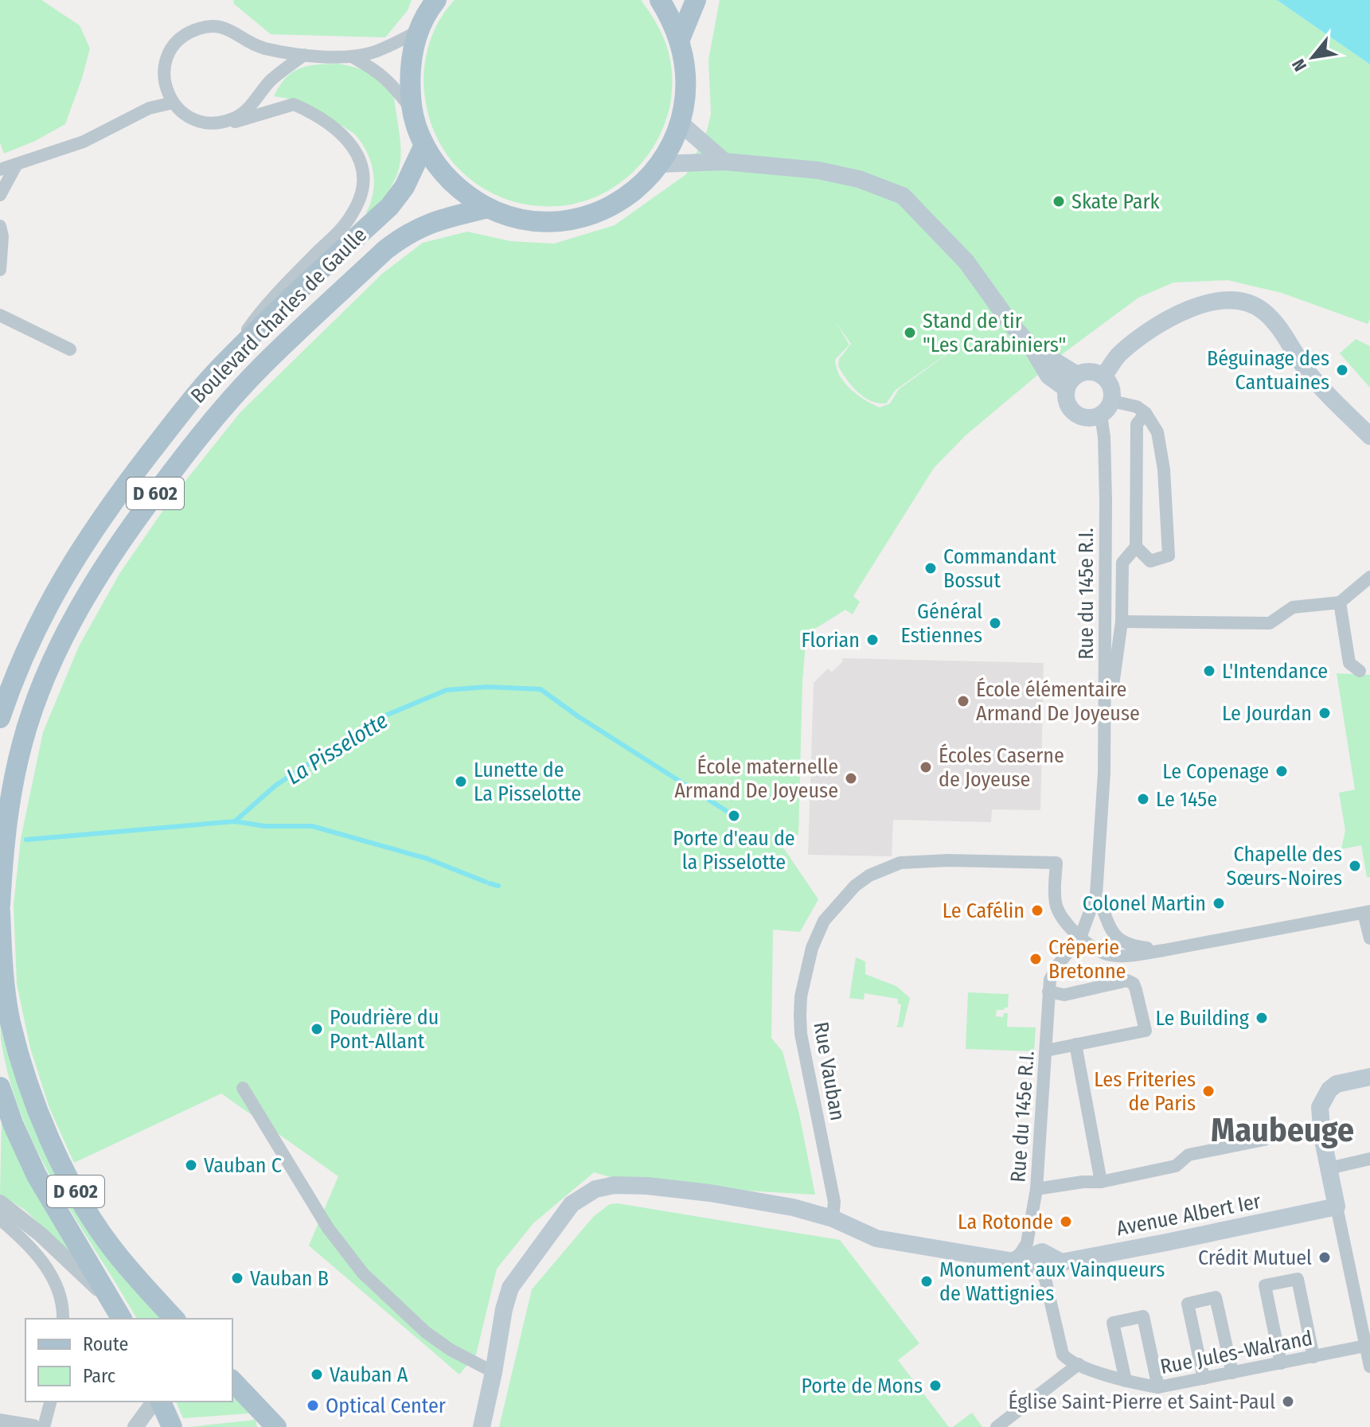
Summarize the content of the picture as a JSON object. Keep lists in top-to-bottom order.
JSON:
{
  "streets": {
    "main road": ["Boulevard Charles de Gaulle", "D 602", "Avenue Albert Ier"],
    "street": ["Rue du 145e R.I.", "Rue Vauban", "Rue Jules-Walrand"]
  },
  "crossings": [
    ["Rue du 145e R.I.", "Rue Vauban"],
    ["Rue du 145e R.I.", "Avenue Albert Ier"]
  ],
  "districts": ["Maubeuge"],
  "water": ["La Pisselotte"],
  "places": [
    "Skate Park",
    "Stand de tir \"Les Carabiniers\"",
    "Béguinage des Cantuaines",
    "Commandant Bossut",
    "Général Estiennes",
    "Florian",
    "L'Intendance",
    "École élémentaire Armand De Joyeuse",
    "Le Jourdan",
    "Écoles Caserne de Joyeuse",
    "Le Copenage",
    "École maternelle Armand De Joyeuse",
    "Lunette de La Pisselotte",
    "Le 145e",
    "Porte d'eau de la Pisselotte",
    "Chapelle des Sœurs-Noires",
    "Colonel Martin",
    "Le Cafélin",
    "Crêperie Bretonne",
    "Le Building",
    "Poudrière du Pont-Allant",
    "Les Friteries de Paris",
    "Vauban C",
    "La Rotonde",
    "Crédit Mutuel",
    "Vauban B",
    "Monument aux Vainqueurs de Wattignies",
    "Vauban A",
    "Porte de Mons",
    "Église Saint-Pierre et Saint-Paul",
    "Optical Center"
  ],
  "legend": ["Route", "Parc"],
  "north": "bottom left"
}
